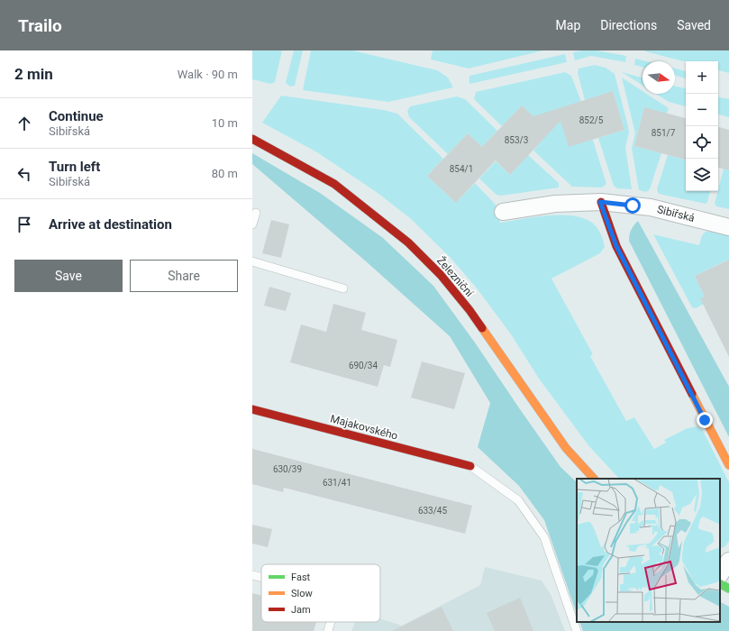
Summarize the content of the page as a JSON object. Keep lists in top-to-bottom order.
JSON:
{
  "streets": {
    "street": ["Sibiřská", "Železniční", "Majakovského"]
  },
  "house_numbers": [
    "852/5",
    "851/7",
    "853/3",
    "854/1",
    "690/34",
    "630/39",
    "631/41",
    "633/45"
  ],
  "legend": ["Fast", "Slow", "Jam"],
  "north": "right",
  "page": {
    "header": "Trailo",
    "nav": ["Map", "Directions", "Saved"],
    "heading": ["2 min", "Walk · 90 m"],
    "map_buttons": ["+", "−"],
    "list": [
      ["Continue", "Sibiřská", "10 m"],
      ["Turn left", "Sibiřská", "80 m"],
      "Arrive at destination"
    ],
    "buttons": ["Save", "Share"]
  }
}
